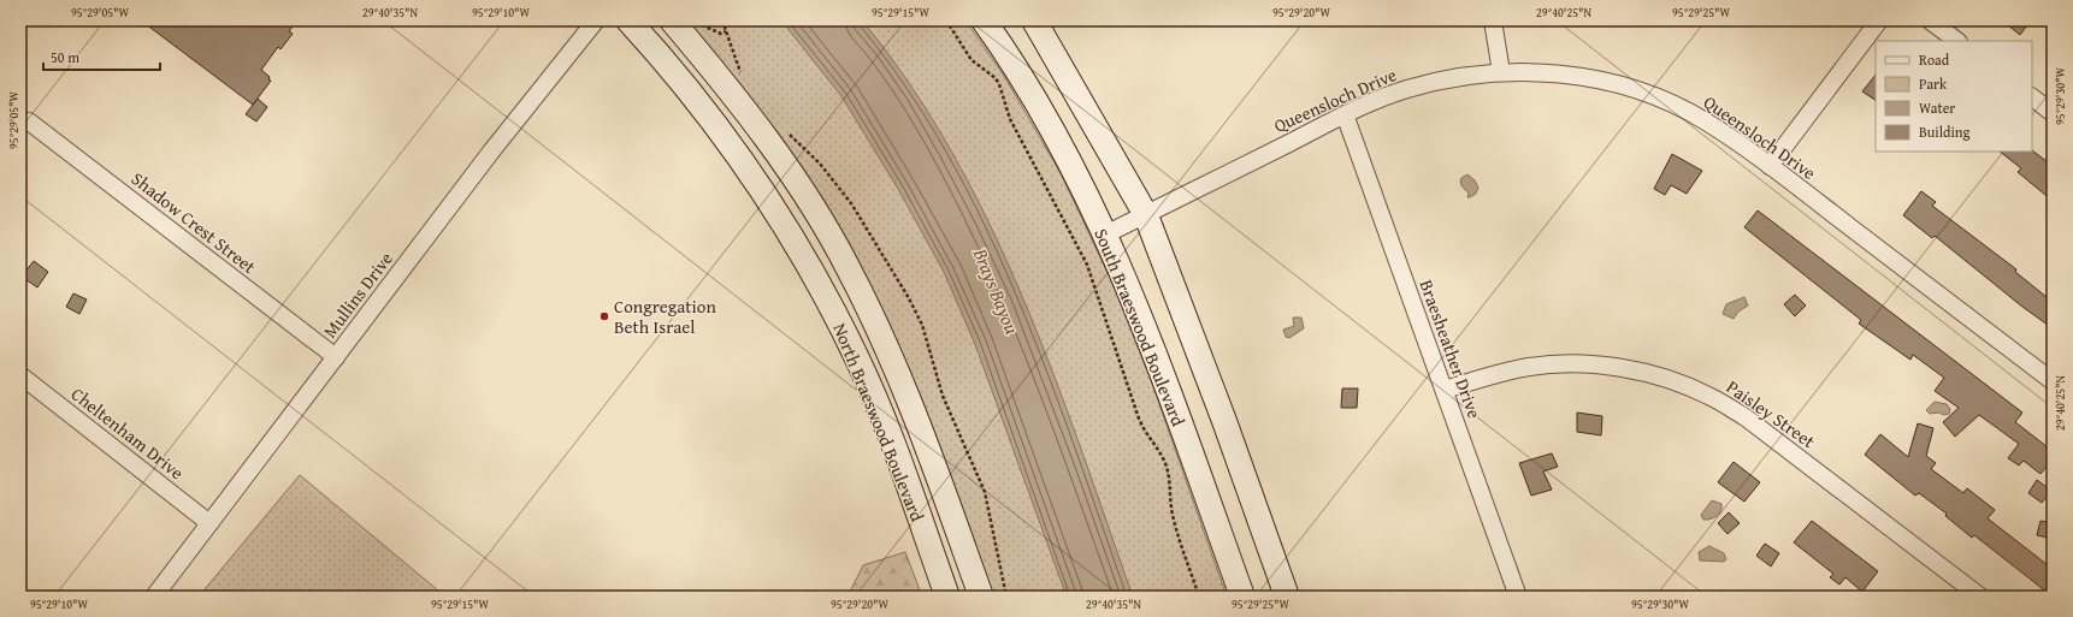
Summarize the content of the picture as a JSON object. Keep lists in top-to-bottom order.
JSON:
{
  "streets": {
    "main road": ["South Braeswood Boulevard", "North Braeswood Boulevard"],
    "street": [
      "Queensloch Drive",
      "Shadow Crest Street",
      "Mullins Drive",
      "Braesheather Drive",
      "Paisley Street",
      "Cheltenham Drive"
    ]
  },
  "crossings": [
    ["Queensloch Drive", "South Braeswood Boulevard"],
    ["Queensloch Drive", "Braesheather Drive"],
    ["Shadow Crest Street", "Mullins Drive"],
    ["Mullins Drive", "Cheltenham Drive"],
    ["Braesheather Drive", "Paisley Street"]
  ],
  "water": ["Brays Bayou"],
  "places": ["Congregation Beth Israel"],
  "legend": [
    "Road",
    "Park",
    "Water",
    "Building"
  ],
  "scale_bar": "50 m",
  "coordinates": [
    "95°29'05\"W",
    "29°40'35\"N",
    "95°29'10\"W",
    "95°29'15\"W",
    "95°29'20\"W",
    "29°40'25\"N",
    "95°29'25\"W",
    "95°29'30\"W"
  ]
}
